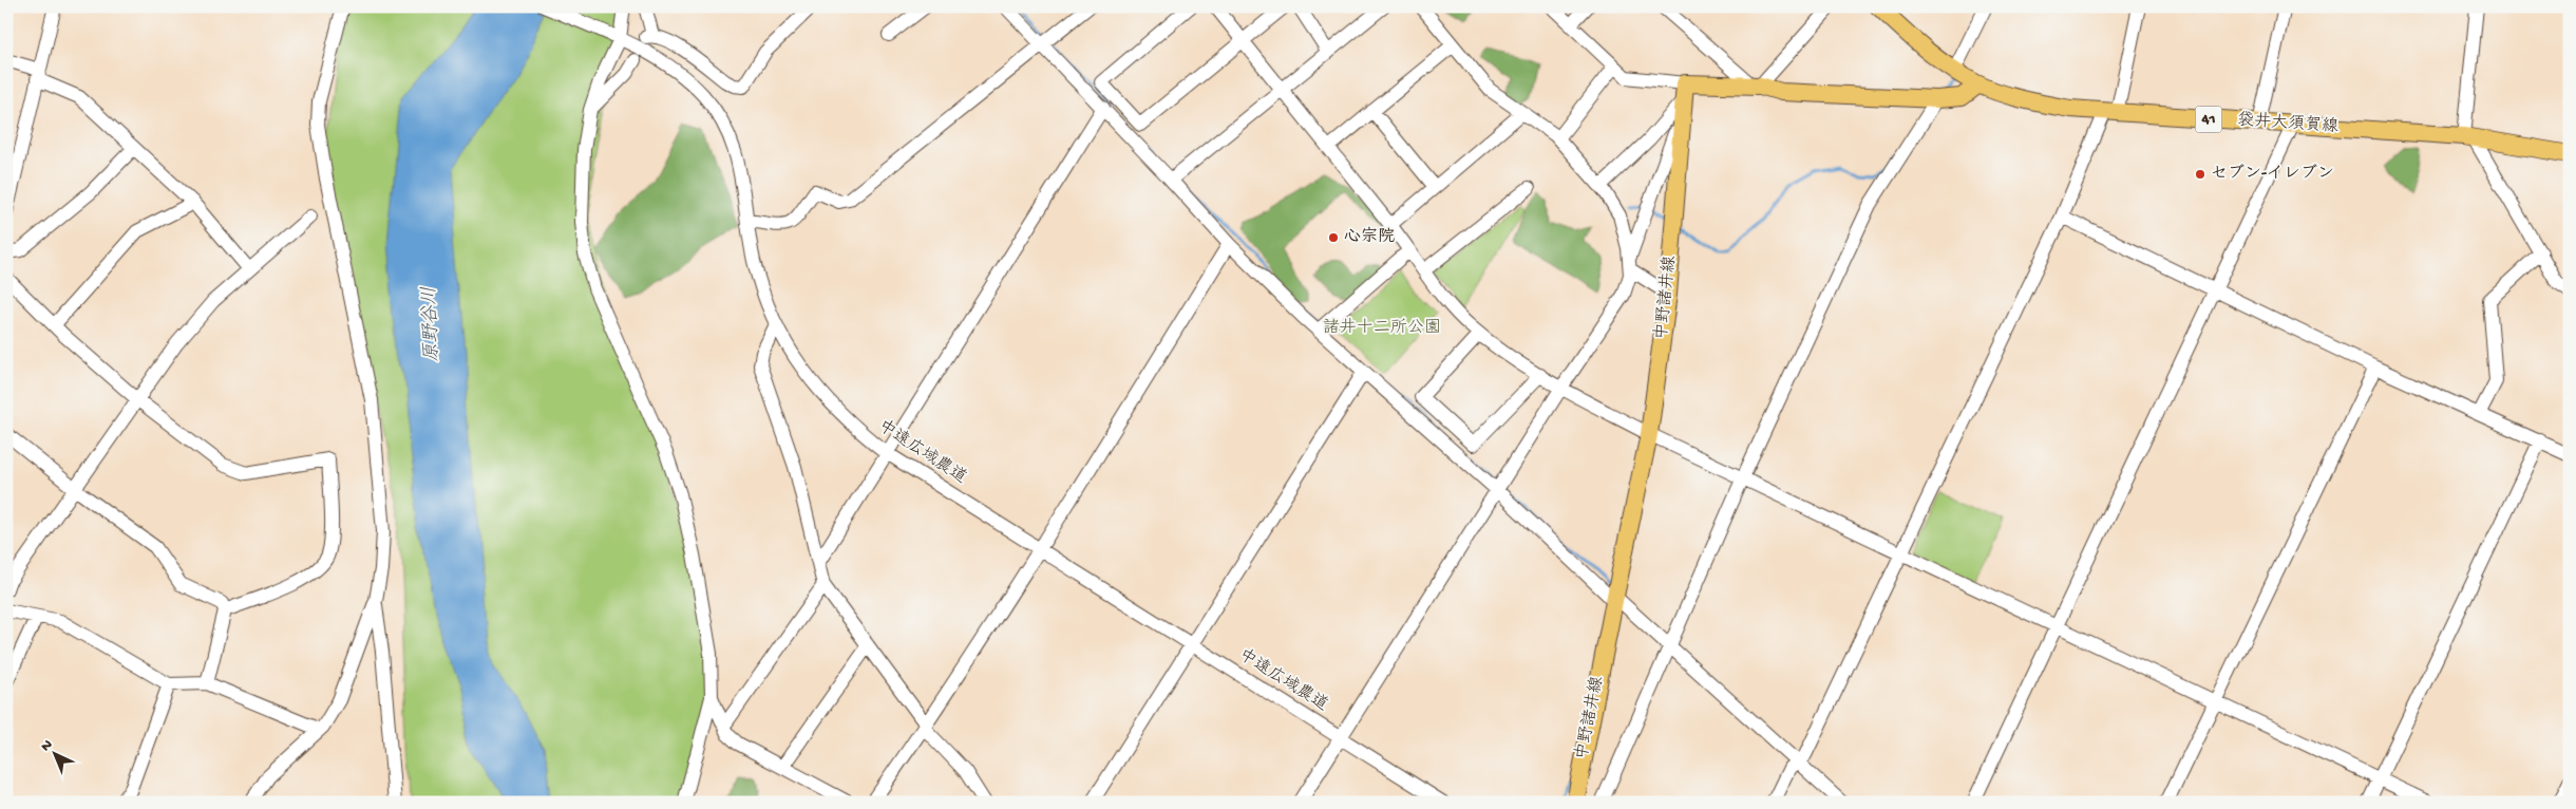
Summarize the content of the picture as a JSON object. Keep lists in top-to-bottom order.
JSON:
{
  "streets": {
    "main road": ["41", "袋井大須賀線", "中野諸井線"],
    "street": ["中遠広域農道"]
  },
  "water": ["原野谷川"],
  "parks": ["諸井十二所公園"],
  "places": ["セブン-イレブン", "心宗院"],
  "north": "top left"
}
